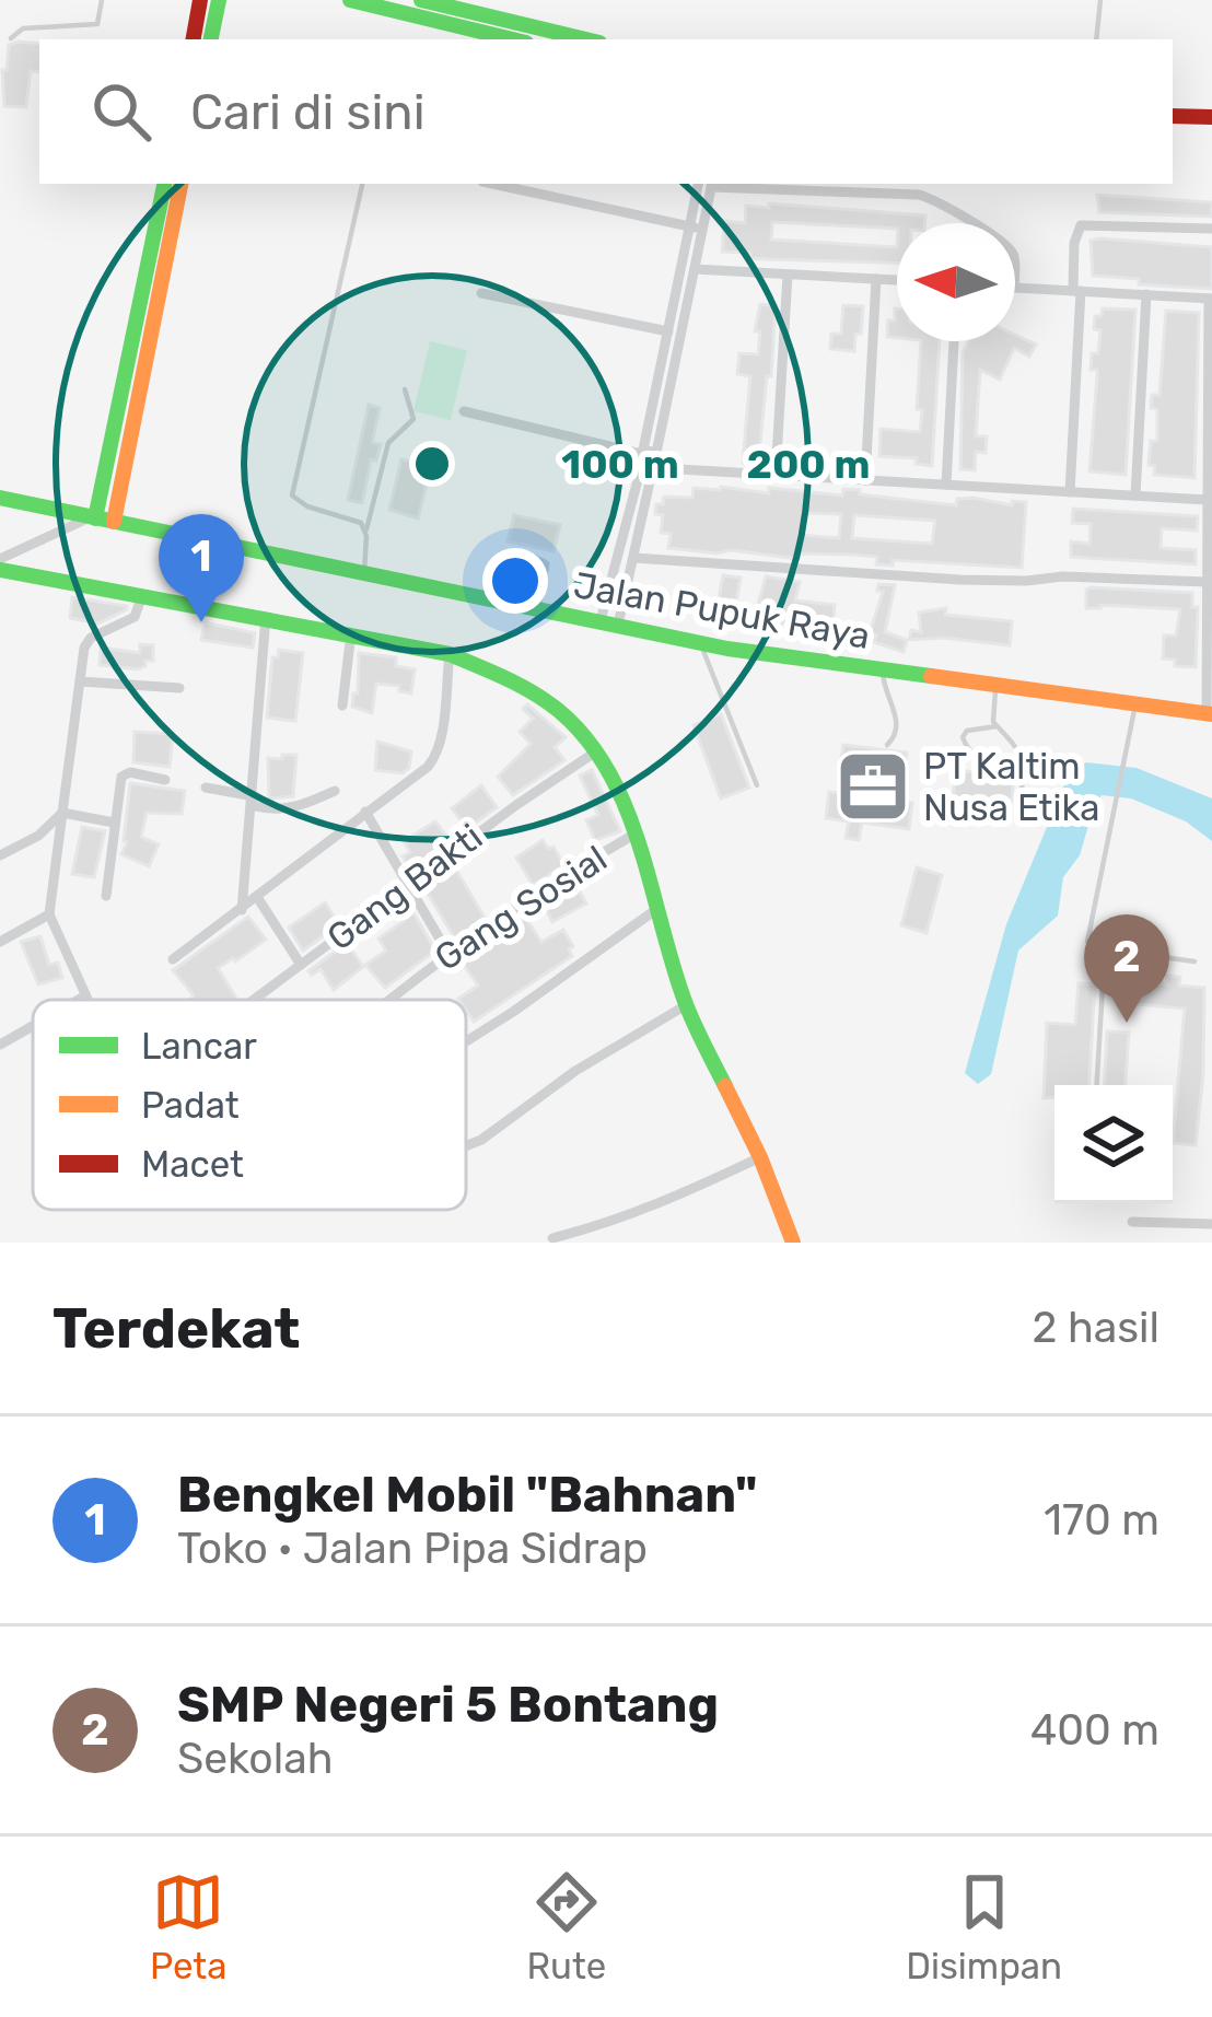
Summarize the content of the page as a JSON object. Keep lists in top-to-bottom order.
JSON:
{
  "streets": {
    "street": ["Jalan Pupuk Raya", "Gang Bakti", "Gang Sosial"]
  },
  "places": {
    "office": ["PT Kaltim Nusa Etika"]
  },
  "legend": ["Lancar", "Padat", "Macet"],
  "north": "left",
  "page": {
    "search": "Cari di sini",
    "pins": ["1", "2"],
    "heading": ["Terdekat", "2 hasil"],
    "list": [
      {
        "mark": "1",
        "name": "Bengkel Mobil \"Bahnan\"",
        "note": "Toko · Jalan Pipa Sidrap",
        "value": "170 m"
      },
      {
        "mark": "2",
        "name": "SMP Negeri 5 Bontang",
        "note": "Sekolah",
        "value": "400 m"
      }
    ],
    "nav": ["Peta", "Rute", "Disimpan"]
  },
  "rings": ["100 m", "200 m"]
}
